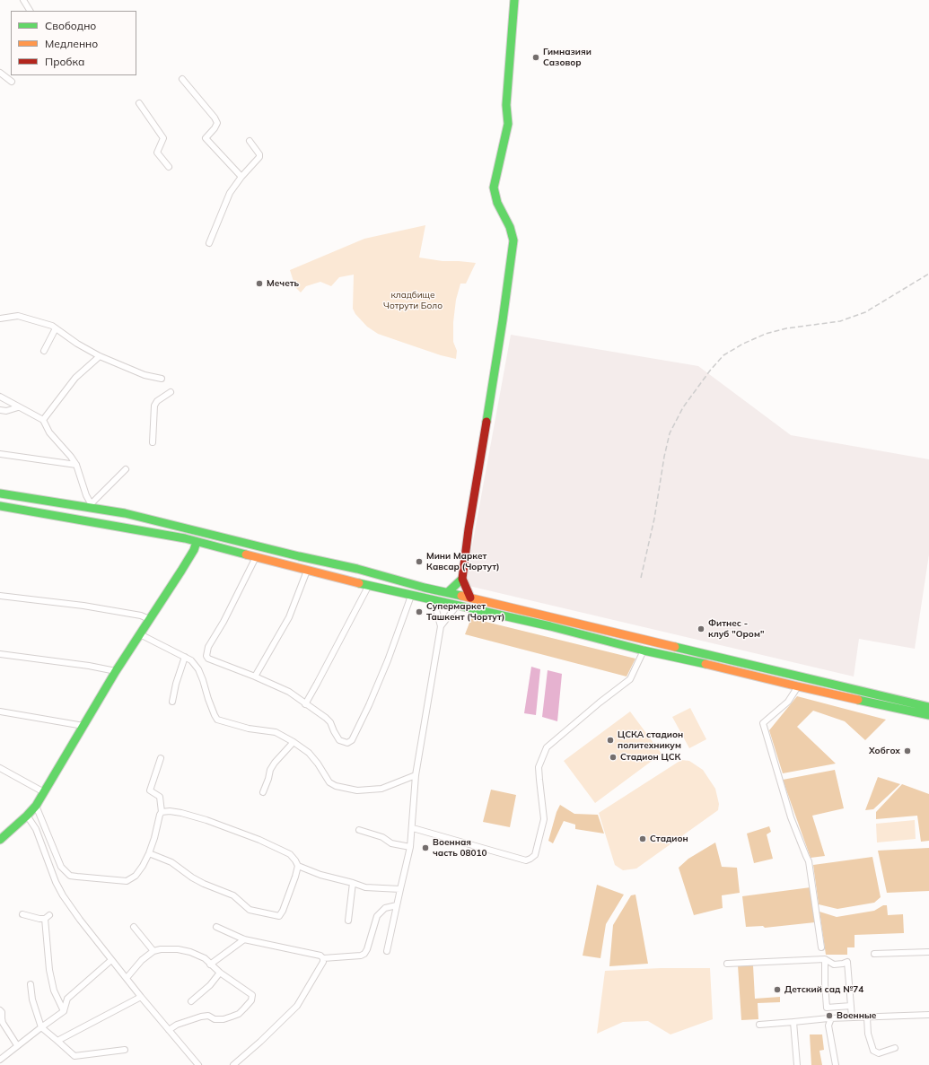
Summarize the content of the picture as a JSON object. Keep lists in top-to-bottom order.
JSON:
{
  "parks": ["кладбище Чотрути Боло"],
  "places": [
    "Гимназияи Сазовор",
    "Мечеть",
    "Мини Маркет Кавсар (Чортут)",
    "Супермаркет Ташкент (Чортут)",
    "Фитнес - клуб \"Ором\"",
    "ЦСКА стадион политехникум",
    "Хобгох",
    "Стадион ЦСК",
    "Стадион",
    "Военная часть 08010",
    "Детский сад №74",
    "Военные"
  ],
  "legend": ["Свободно", "Медленно", "Пробка"]
}
